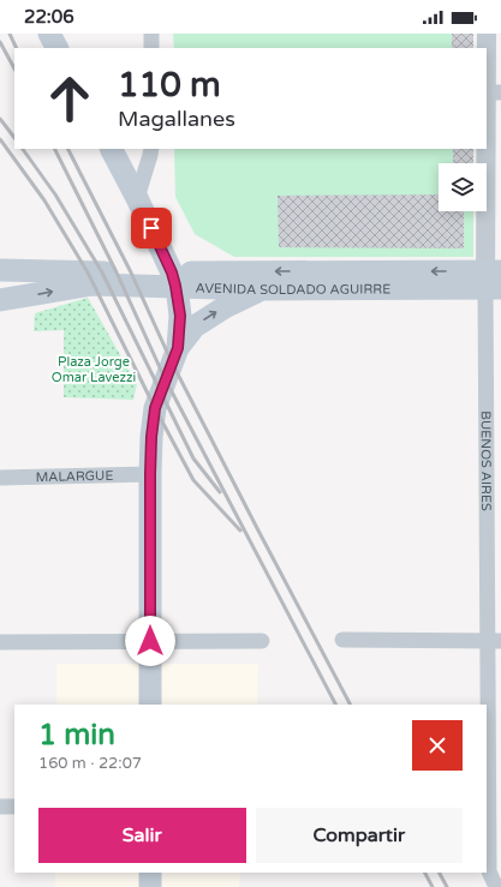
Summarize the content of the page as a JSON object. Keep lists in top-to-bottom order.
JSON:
{
  "streets": {
    "main road": ["AVENIDA SOLDADO AGUIRRE"],
    "street": ["BUENOS AIRES", "MALARGUE"]
  },
  "crossings": [
    ["AVENIDA SOLDADO AGUIRRE", "BUENOS AIRES"]
  ],
  "parks": ["Plaza Jorge Omar Lavezzi"],
  "page": {
    "status": "22:06",
    "turn": ["110 m", "Magallanes"],
    "heading": ["1 min", "160 m · 22:07"],
    "buttons": ["Salir", "Compartir"]
  }
}
